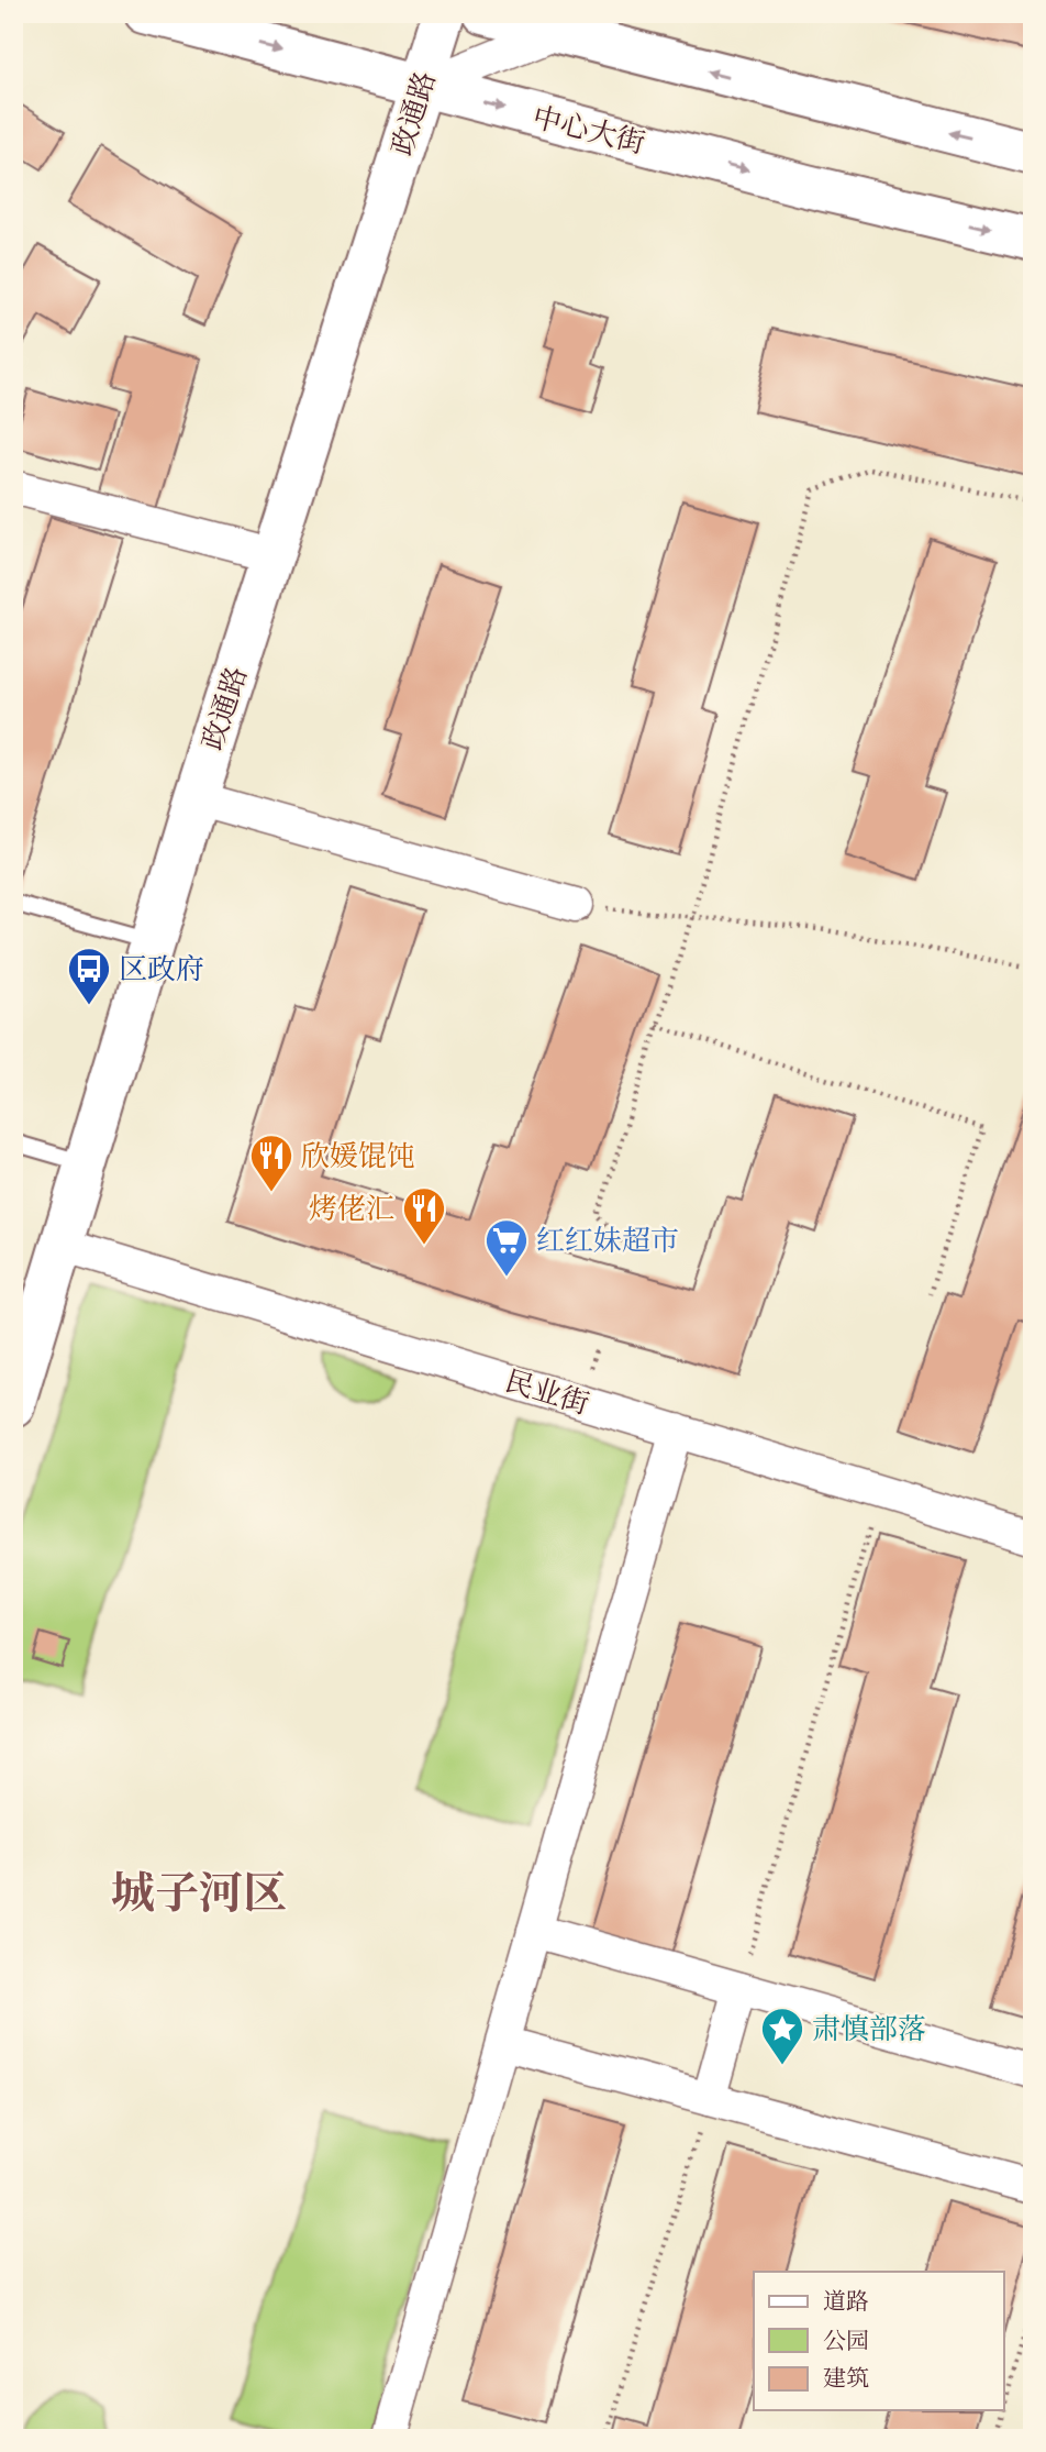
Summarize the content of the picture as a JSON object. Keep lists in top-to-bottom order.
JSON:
{
  "streets": {
    "main road": ["政通路", "中心大街"],
    "street": ["民业街"]
  },
  "crossings": [
    ["政通路", "中心大街"],
    ["政通路", "民业街"]
  ],
  "districts": ["城子河区"],
  "places": {
    "bus stop": ["区政府"],
    "restaurant": ["欣媛馄饨", "烤佬汇"],
    "supermarket": ["红红妹超市"],
    "place": ["肃慎部落"]
  },
  "legend": ["道路", "公园", "建筑"]
}
